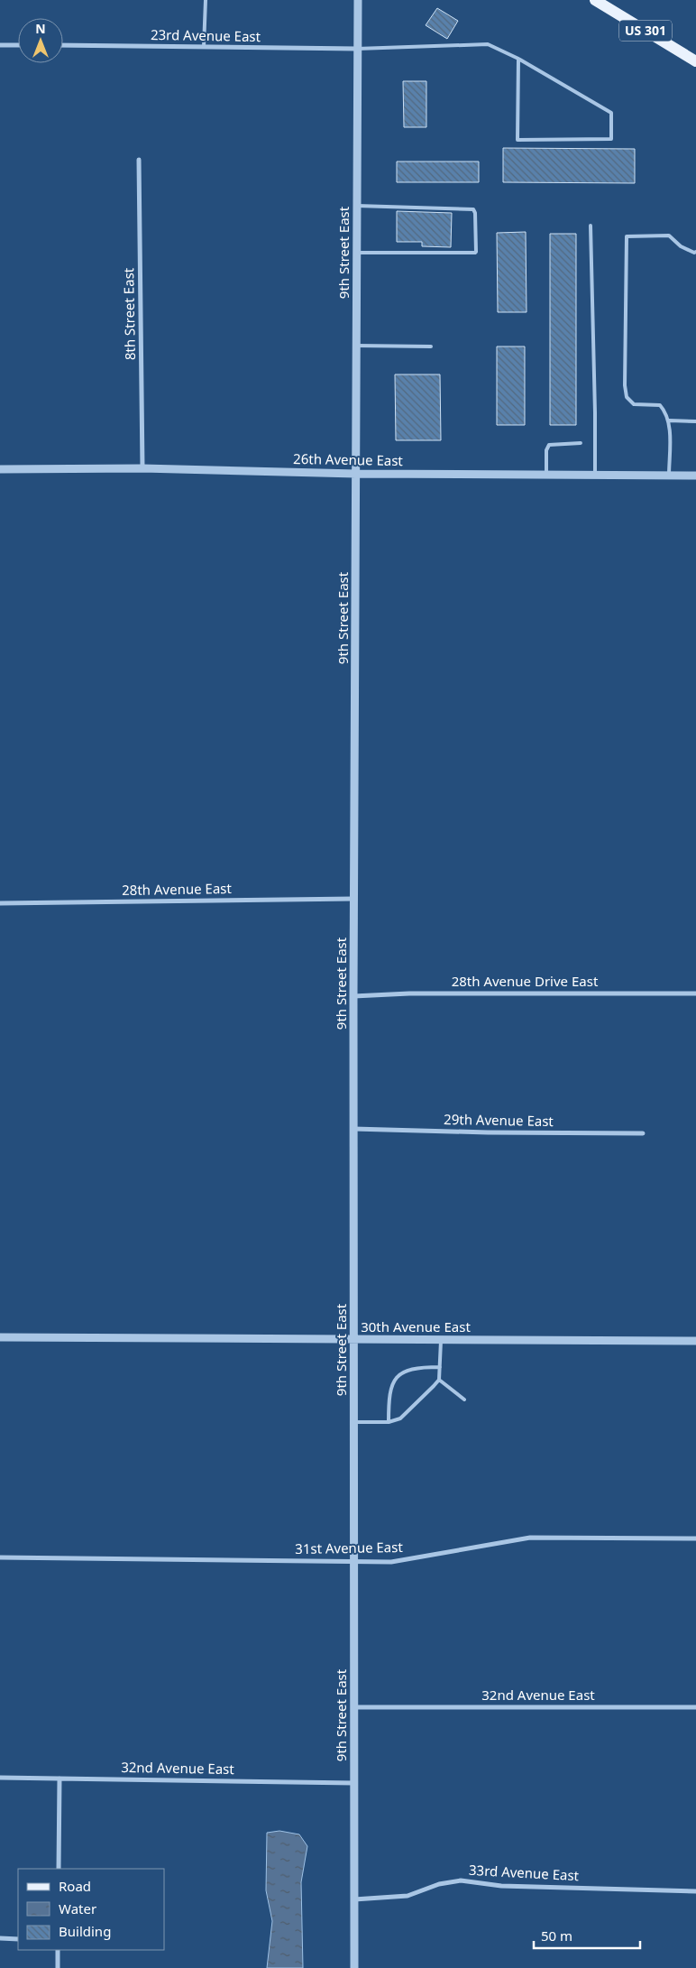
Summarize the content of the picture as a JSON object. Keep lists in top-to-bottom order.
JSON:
{
  "streets": {
    "main road": ["US 301"],
    "street": [
      "23rd Avenue East",
      "9th Street East",
      "8th Street East",
      "26th Avenue East",
      "28th Avenue East",
      "28th Avenue Drive East",
      "29th Avenue East",
      "30th Avenue East",
      "31st Avenue East",
      "32nd Avenue East",
      "33rd Avenue East"
    ]
  },
  "crossings": [
    ["23rd Avenue East", "9th Street East"],
    ["9th Street East", "26th Avenue East"],
    ["9th Street East", "28th Avenue East"],
    ["9th Street East", "28th Avenue Drive East"],
    ["9th Street East", "29th Avenue East"],
    ["9th Street East", "30th Avenue East"],
    ["9th Street East", "31st Avenue East"],
    ["9th Street East", "32nd Avenue East"],
    ["9th Street East", "33rd Avenue East"],
    ["8th Street East", "26th Avenue East"]
  ],
  "legend": ["Road", "Water", "Building"],
  "scale_bar": "50 m",
  "north": "top"
}
